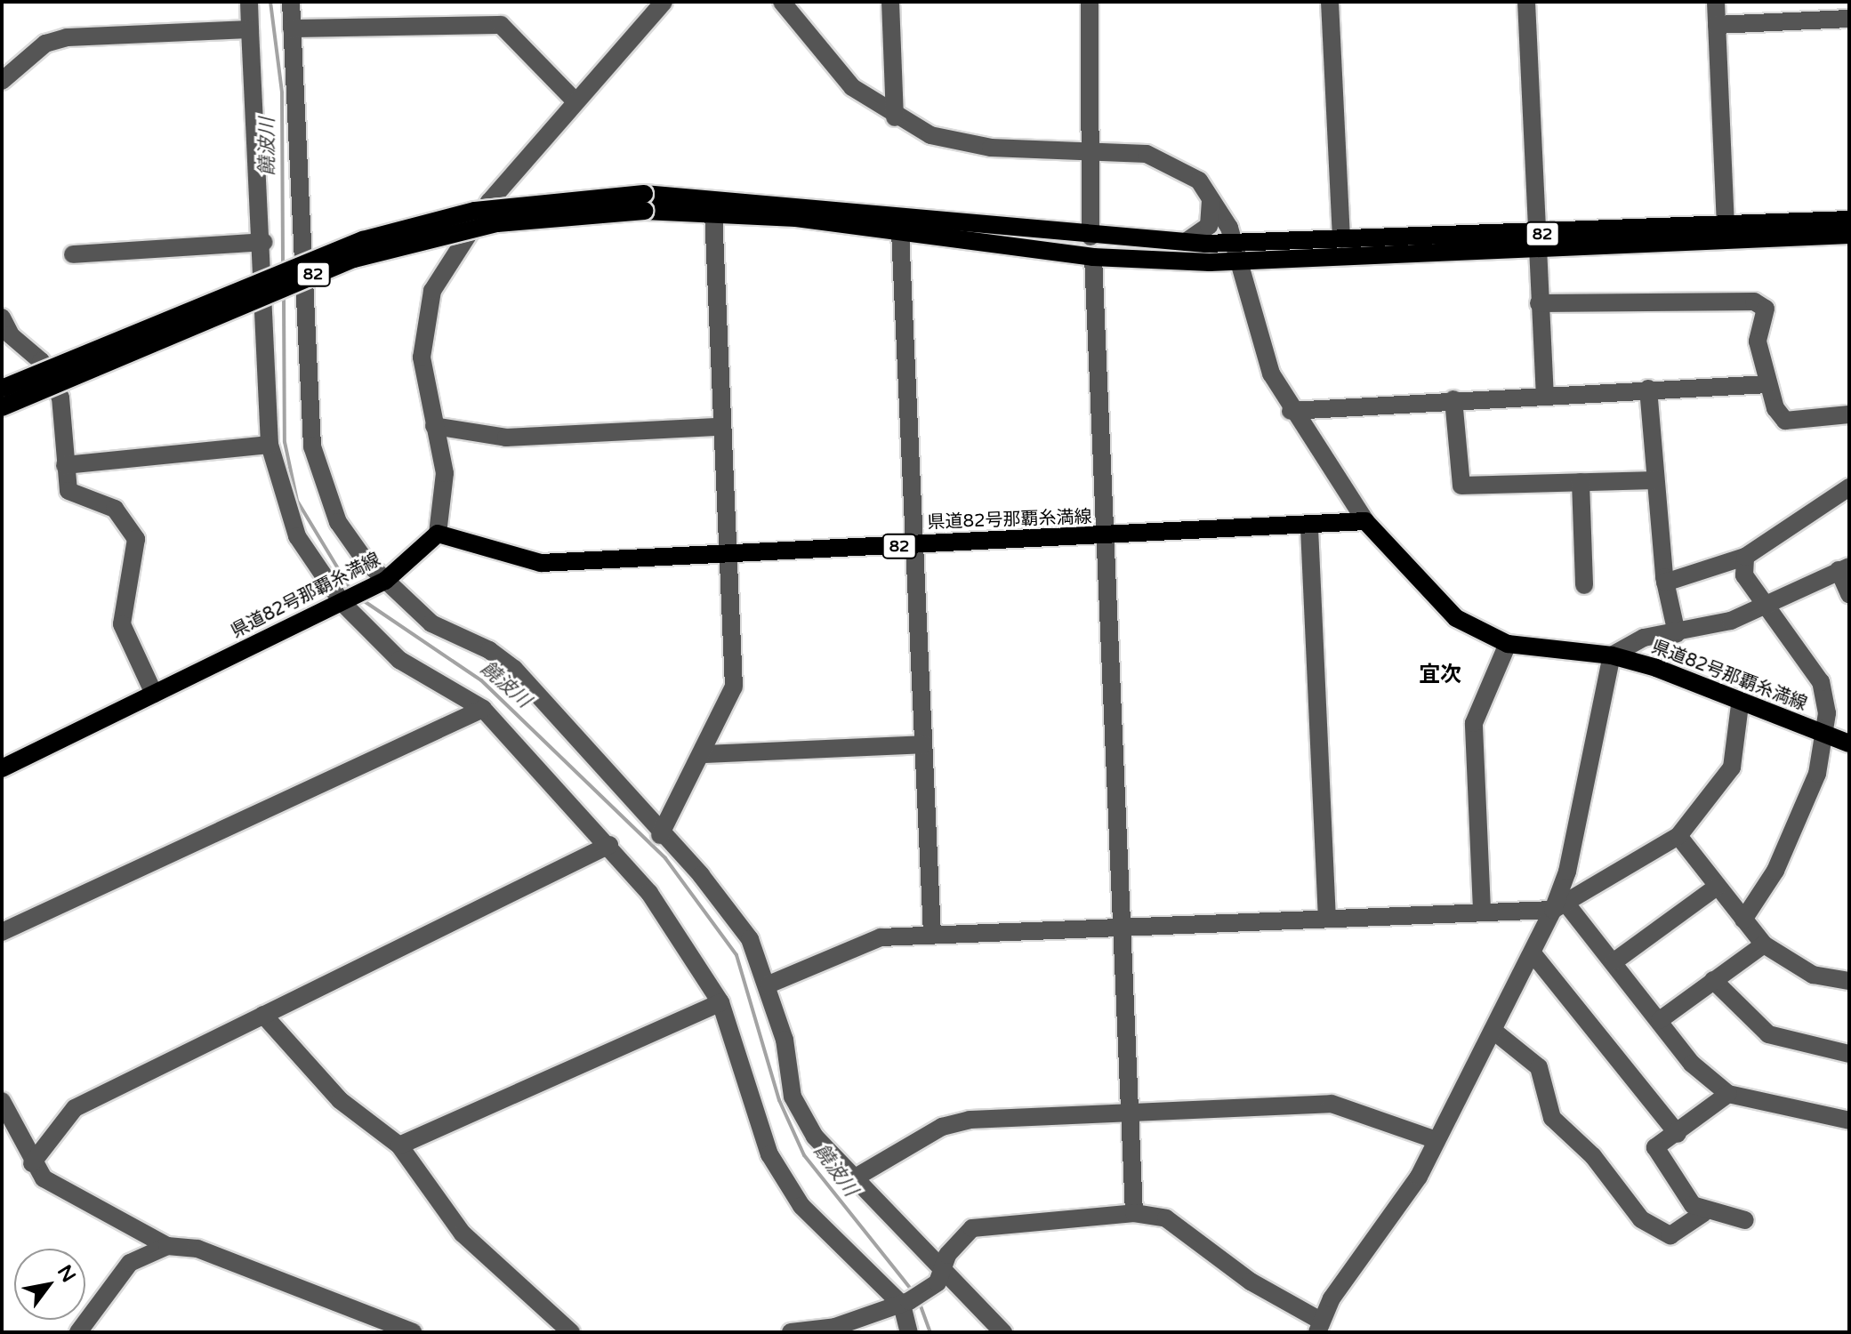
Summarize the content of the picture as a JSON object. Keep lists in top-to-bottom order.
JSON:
{
  "streets": {
    "main road": ["82", "県道82号那覇糸満線"]
  },
  "districts": ["宜次"],
  "water": ["饒波川"],
  "north": "top right"
}
